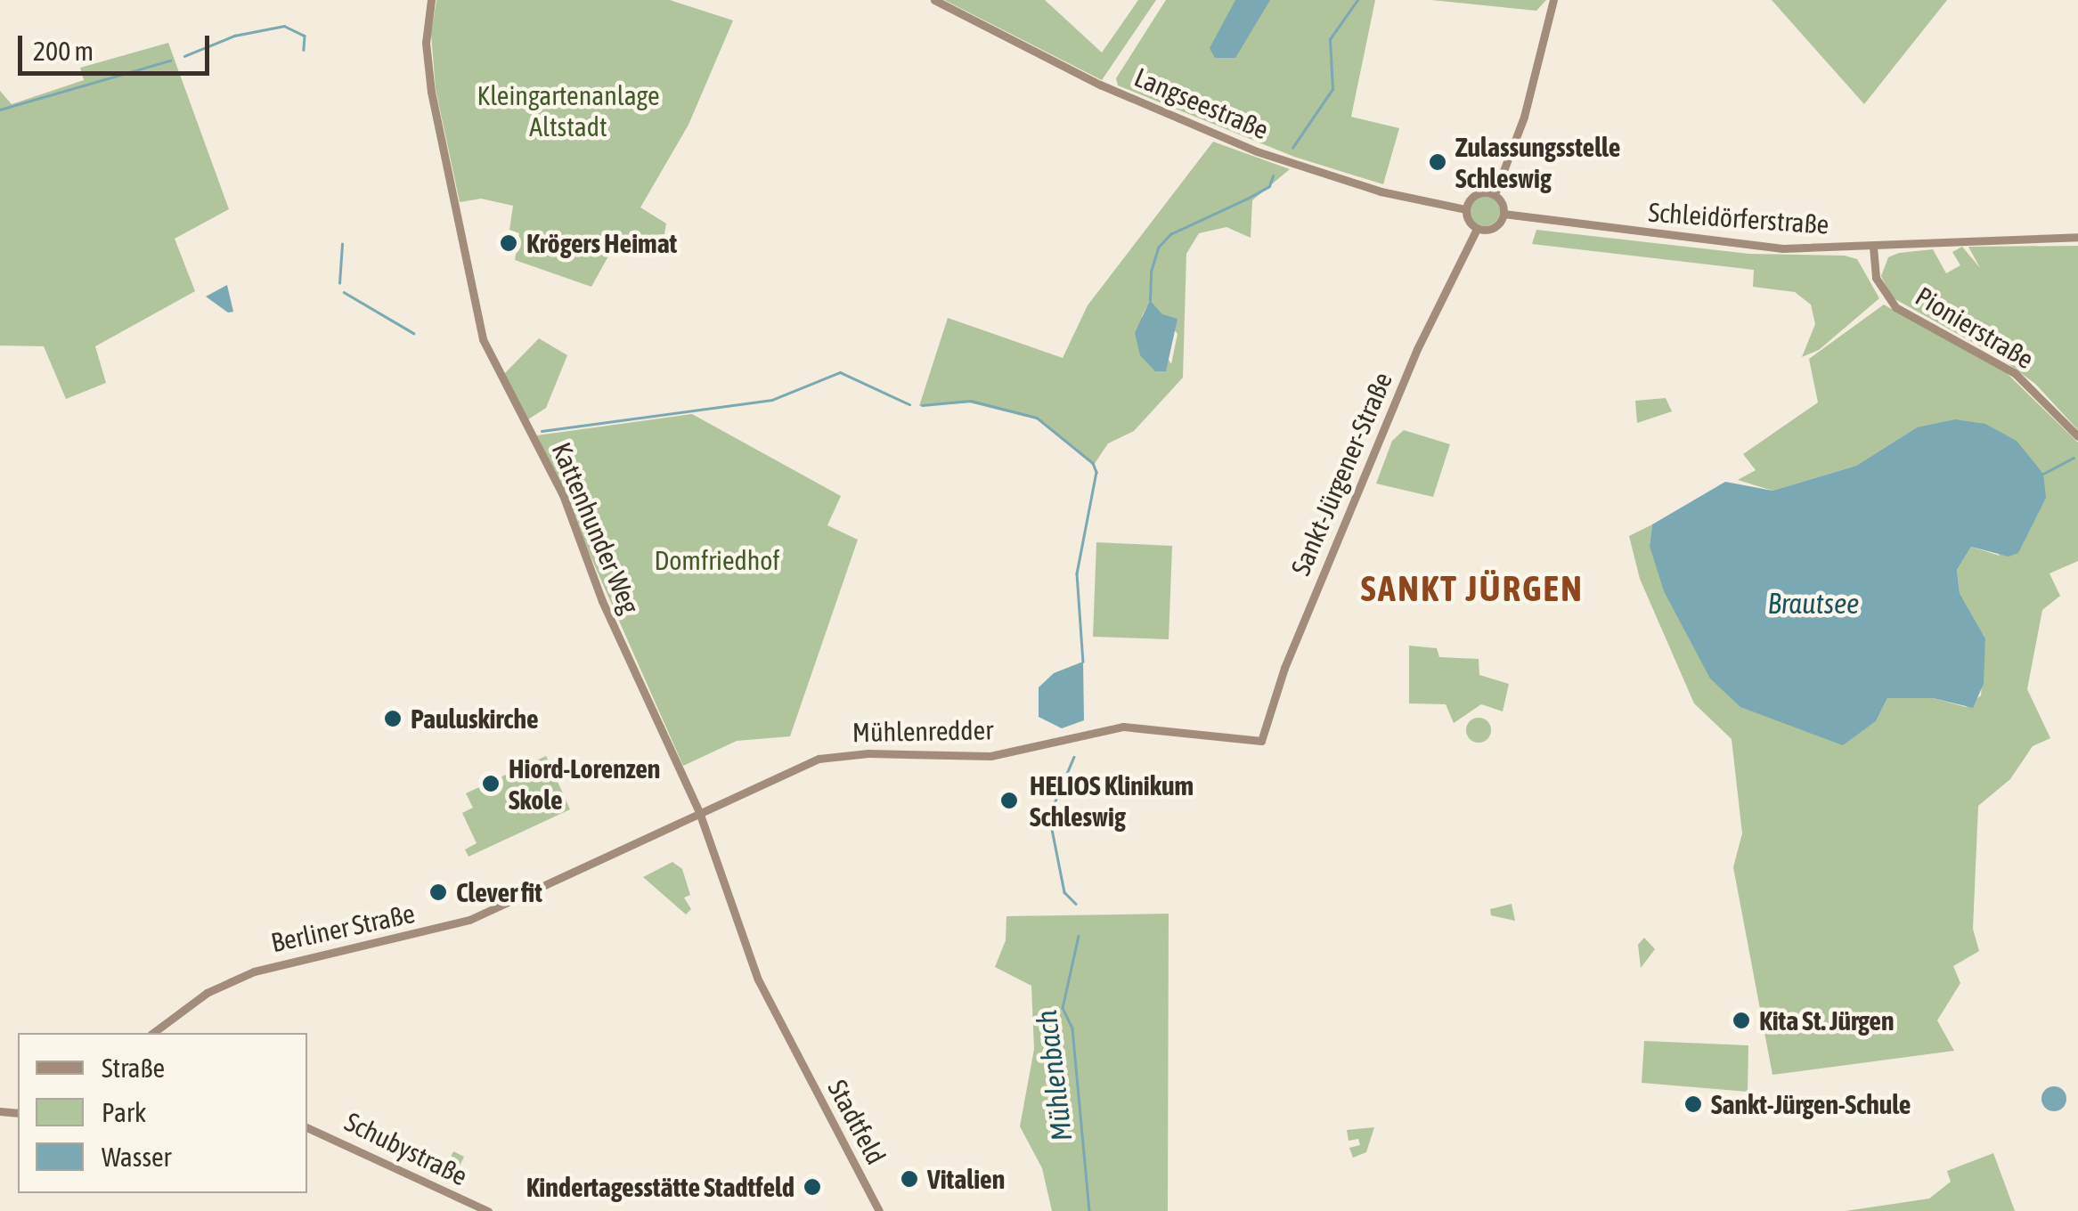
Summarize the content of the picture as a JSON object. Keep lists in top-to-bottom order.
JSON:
{
  "streets": {
    "street": [
      "Langseestraße",
      "Schleidörferstraße",
      "Pionierstraße",
      "Sankt-Jürgener-Straße",
      "Kattenhunder Weg",
      "Mühlenredder",
      "Berliner Straße",
      "Stadtfeld",
      "Schubystraße"
    ]
  },
  "crossings": [
    ["Langseestraße", "Schleidörferstraße"],
    ["Langseestraße", "Sankt-Jürgener-Straße"],
    ["Schleidörferstraße", "Pionierstraße"],
    ["Schleidörferstraße", "Sankt-Jürgener-Straße"],
    ["Sankt-Jürgener-Straße", "Mühlenredder"],
    ["Kattenhunder Weg", "Mühlenredder"],
    ["Kattenhunder Weg", "Berliner Straße"],
    ["Kattenhunder Weg", "Stadtfeld"],
    ["Mühlenredder", "Berliner Straße"]
  ],
  "districts": ["SANKT JÜRGEN"],
  "water": ["Brautsee", "Mühlenbach"],
  "parks": ["Kleingartenanlage Altstadt", "Domfriedhof"],
  "places": [
    "Zulassungsstelle Schleswig",
    "Krögers Heimat",
    "Pauluskirche",
    "Hiord-Lorenzen Skole",
    "HELIOS Klinikum Schleswig",
    "Clever fit",
    "Kita St. Jürgen",
    "Sankt-Jürgen-Schule",
    "Vitalien",
    "Kindertagesstätte Stadtfeld"
  ],
  "legend": ["Straße", "Park", "Wasser"],
  "scale_bar": "200 m"
}
